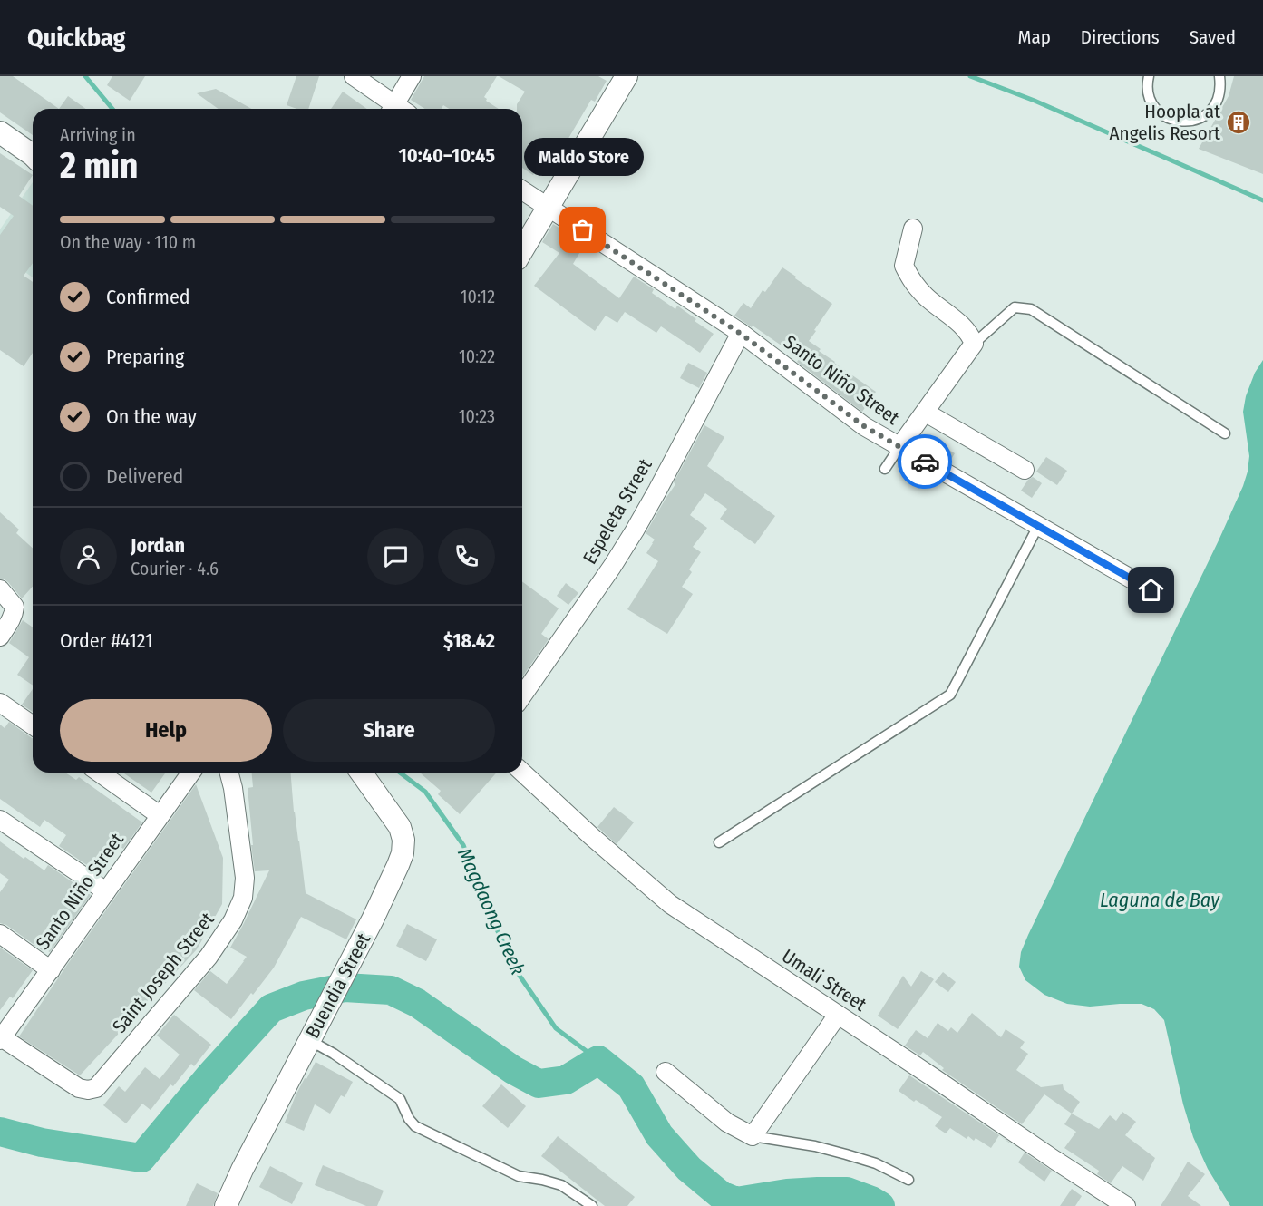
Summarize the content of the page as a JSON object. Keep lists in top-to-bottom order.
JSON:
{
  "streets": {
    "street": [
      "Santo Niño Street",
      "Espeleta Street",
      "Saint Joseph Street",
      "Umali Street",
      "Buendia Street"
    ]
  },
  "crossings": [
    ["Santo Niño Street", "Espeleta Street"],
    ["Santo Niño Street", "Saint Joseph Street"]
  ],
  "water": ["Laguna de Bay", "Magdaong Creek"],
  "places": {
    "building": ["Hoopla at Angelis Resort"],
    "other": ["Maldo Store"]
  },
  "page": {
    "header": "Quickbag",
    "nav": ["Map", "Directions", "Saved"],
    "heading": ["2 min", "Arriving in", "10:40–10:45"],
    "panel": [
      "Jordan",
      "Courier · 4.6",
      "Order #4121",
      "$18.42"
    ],
    "bubble": "Maldo Store",
    "bar": "On the way · 110 m",
    "list": [
      ["Confirmed", "10:12"],
      ["Preparing", "10:22"],
      ["On the way", "10:23"],
      "Delivered"
    ],
    "buttons": ["Help", "Share"]
  }
}
